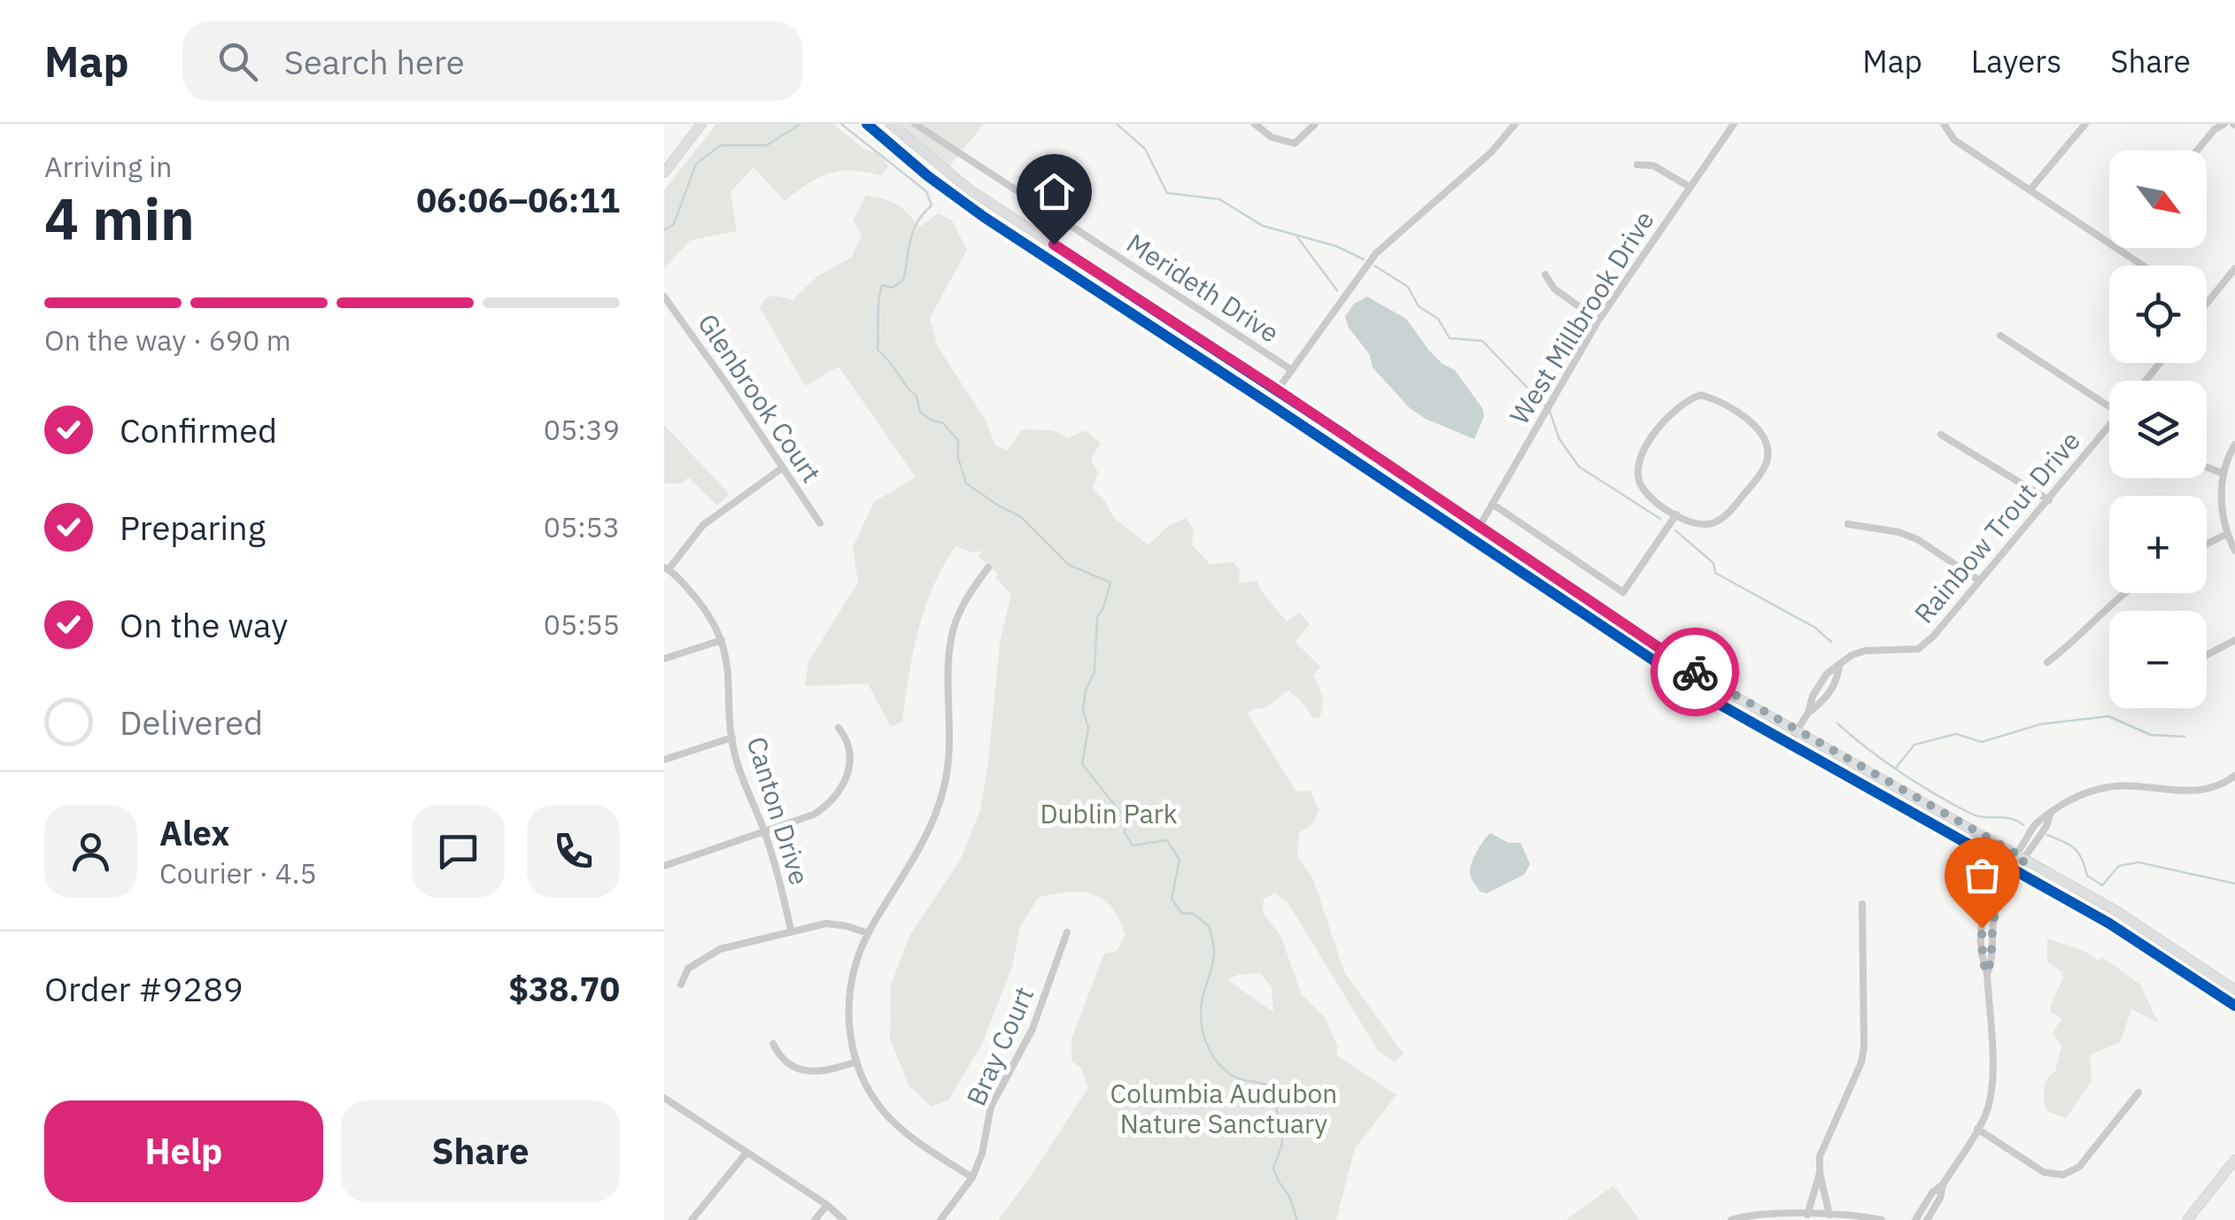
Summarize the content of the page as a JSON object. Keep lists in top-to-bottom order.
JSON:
{
  "streets": {
    "street": [
      "Merideth Drive",
      "West Millbrook Drive",
      "Glenbrook Court",
      "Rainbow Trout Drive",
      "Canton Drive",
      "Bray Court"
    ]
  },
  "parks": ["Dublin Park", "Columbia Audubon Nature Sanctuary"],
  "north": "bottom right",
  "page": {
    "header": "Map",
    "search": "Search here",
    "nav": ["Map", "Layers", "Share"],
    "heading": ["4 min", "Arriving in", "06:06–06:11"],
    "panel": [
      "Alex",
      "Courier · 4.5",
      "Order #9289",
      "$38.70"
    ],
    "map_buttons": ["+", "−"],
    "bar": "On the way · 690 m",
    "list": [
      ["Confirmed", "05:39"],
      ["Preparing", "05:53"],
      ["On the way", "05:55"],
      "Delivered"
    ],
    "buttons": ["Help", "Share"]
  }
}
